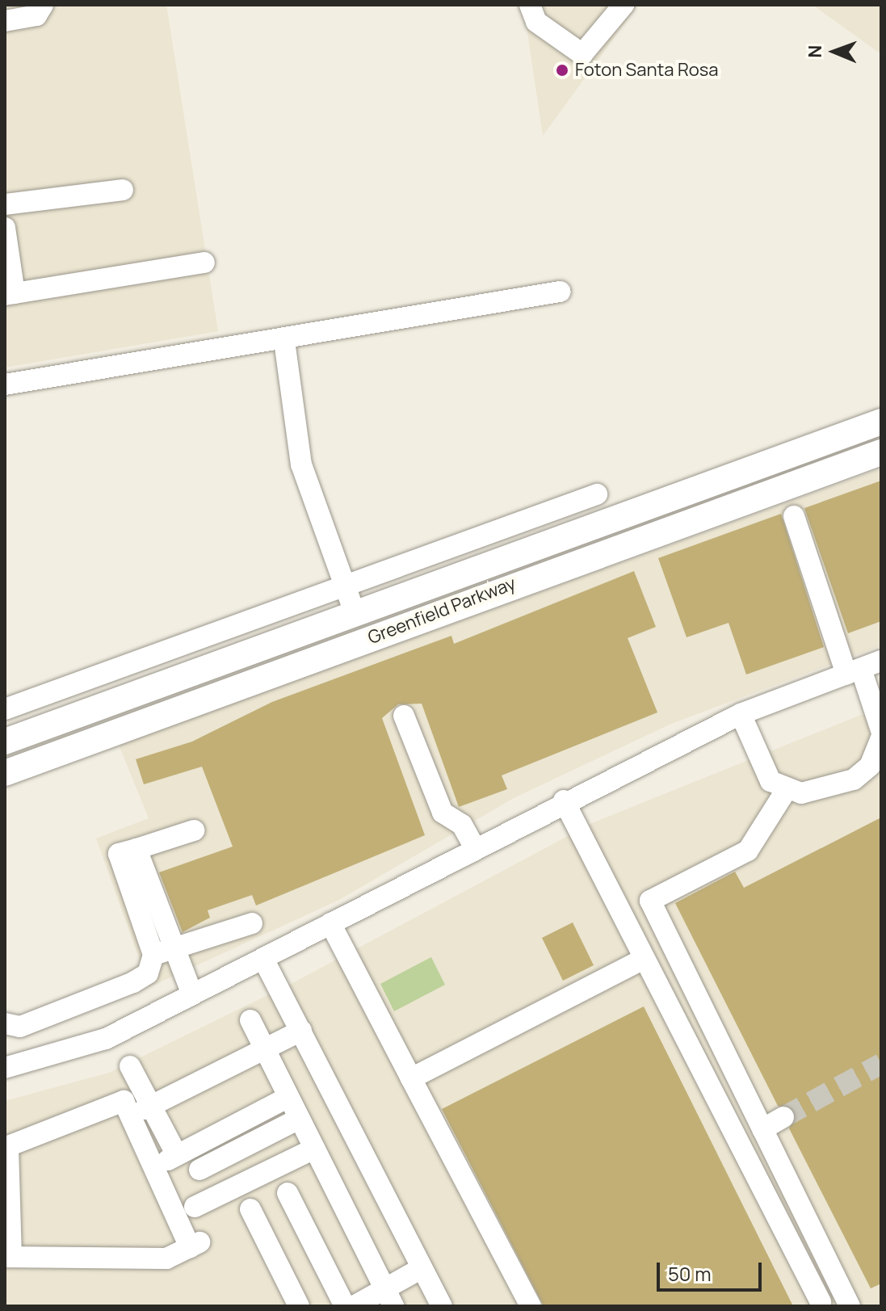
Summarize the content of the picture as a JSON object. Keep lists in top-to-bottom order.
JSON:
{
  "streets": {
    "main road": ["Greenfield Parkway"]
  },
  "places": ["Foton Santa Rosa"],
  "scale_bar": "50 m",
  "north": "left"
}
